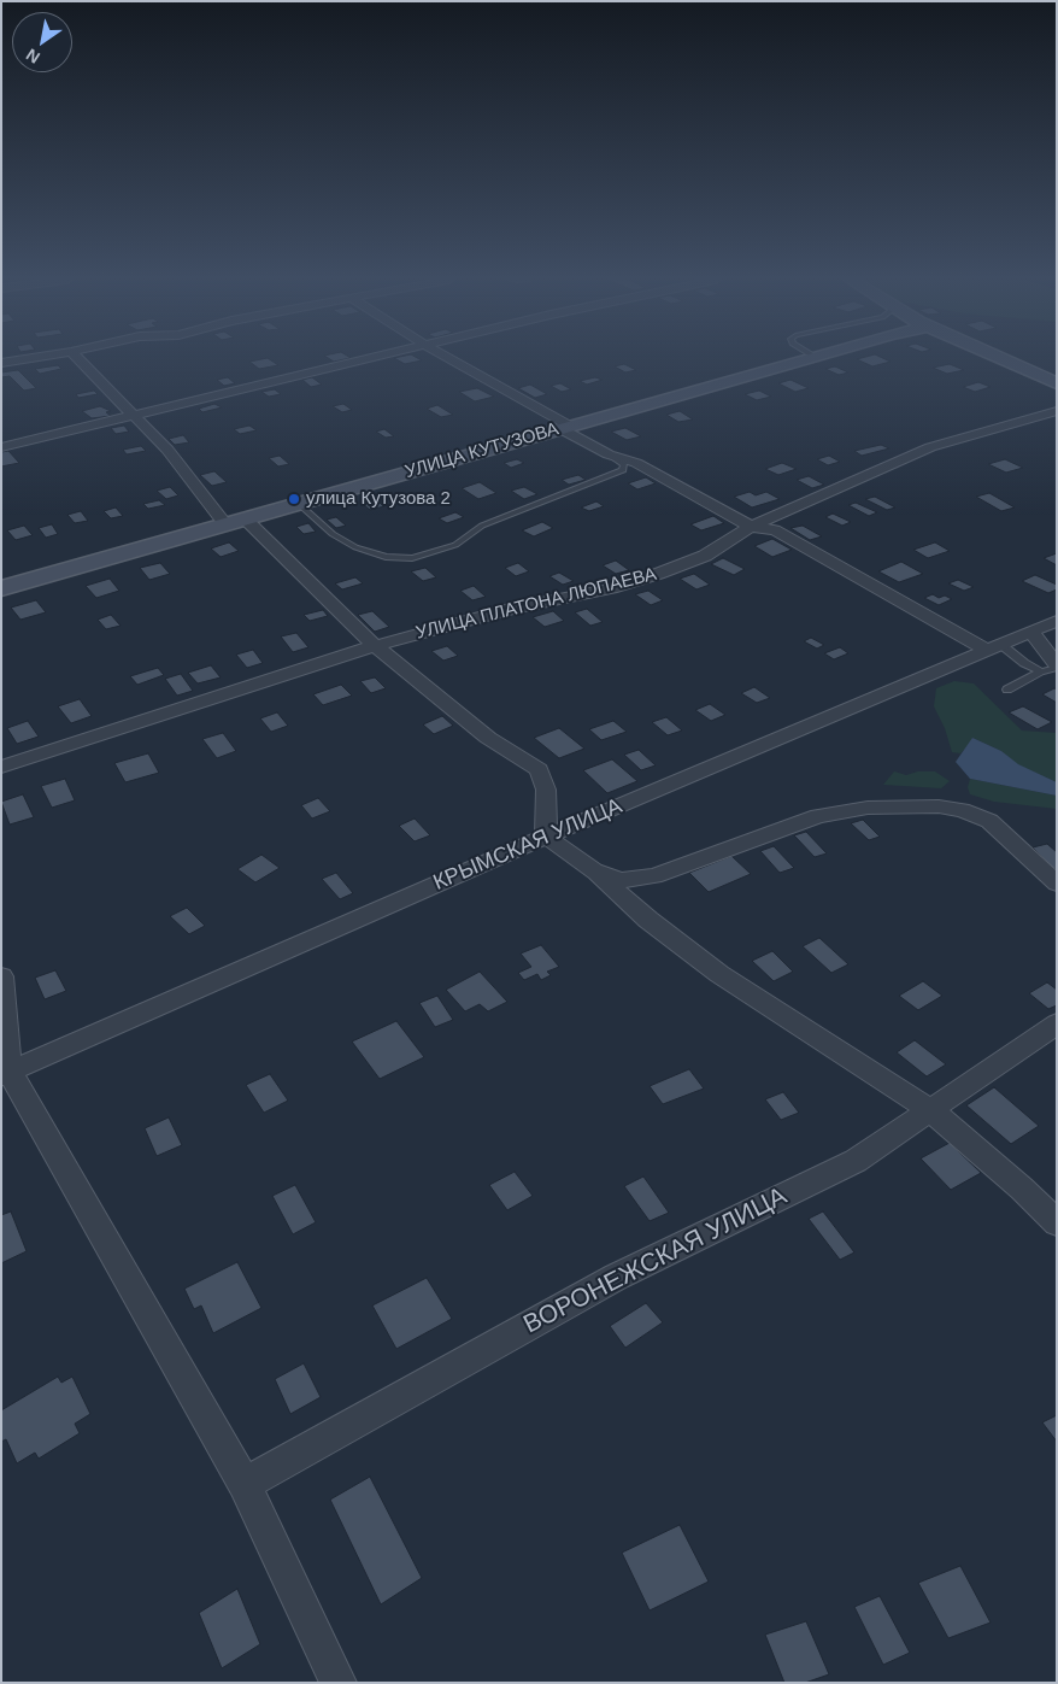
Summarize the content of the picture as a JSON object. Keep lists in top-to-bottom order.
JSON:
{
  "streets": {
    "street": [
      "УЛИЦА КУТУЗОВА",
      "УЛИЦА ПЛАТОНА ЛЮПАЕВА",
      "КРЫМСКАЯ УЛИЦА",
      "ВОРОНЕЖСКАЯ УЛИЦА"
    ]
  },
  "places": ["улица Кутузова 2"],
  "north": "bottom left"
}
